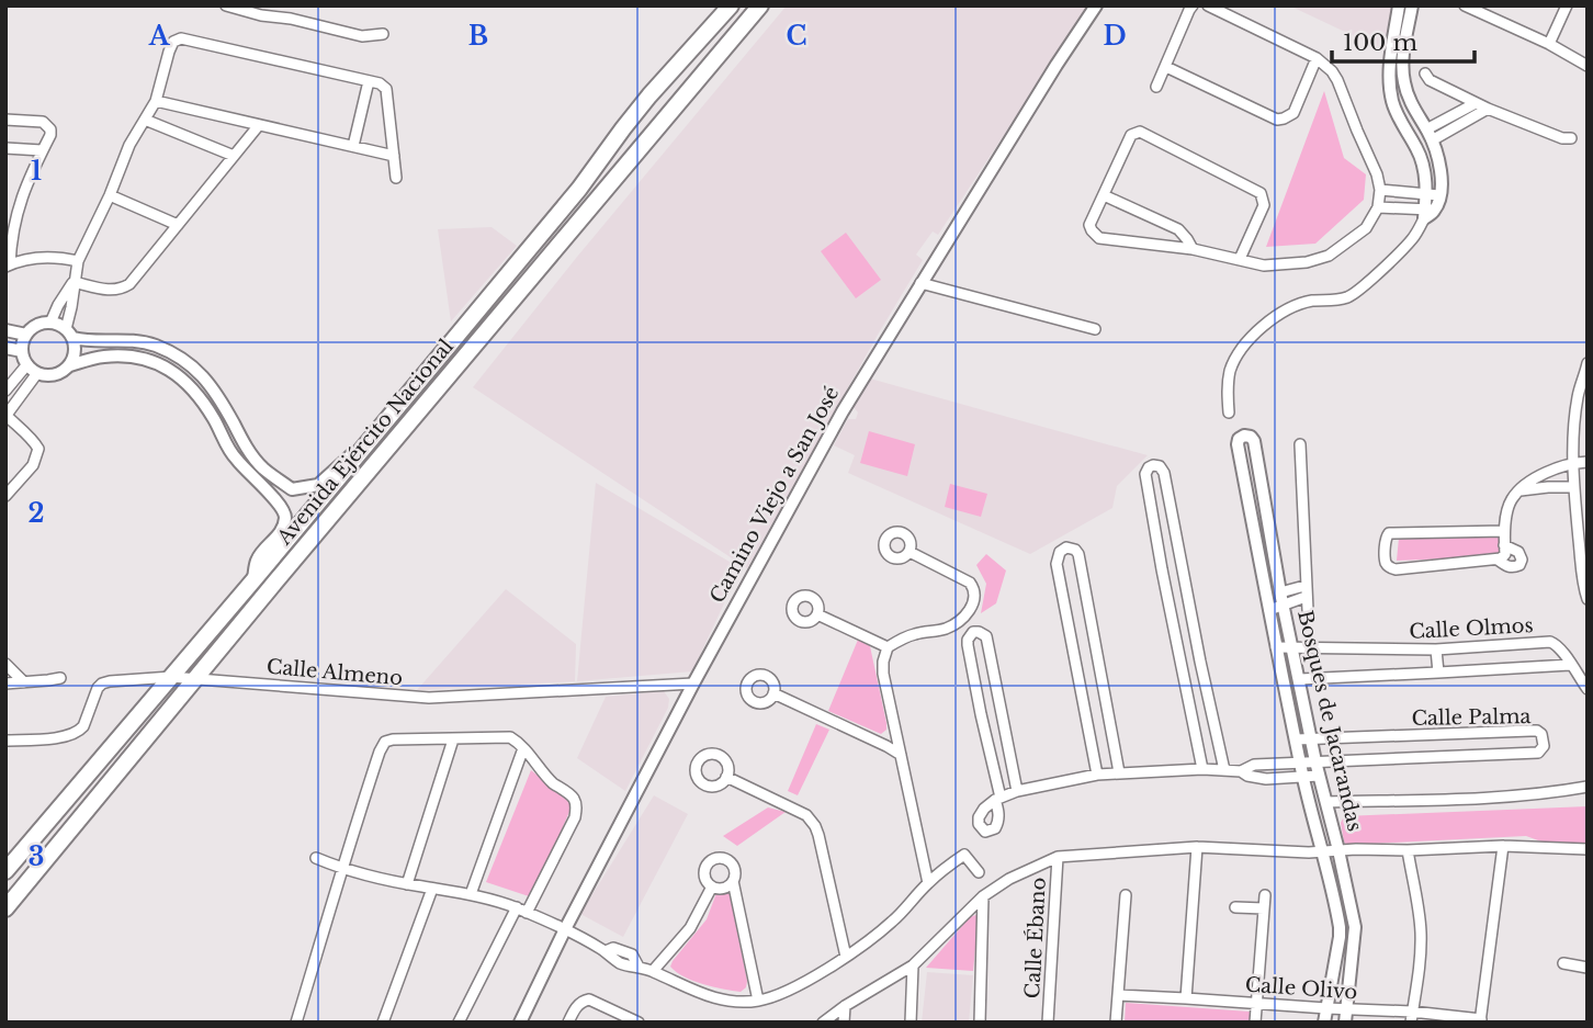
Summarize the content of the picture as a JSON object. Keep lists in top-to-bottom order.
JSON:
{
  "streets": {
    "main road": ["Avenida Ejército Nacional"],
    "street": [
      "Camino Viejo a San José",
      "Calle Olmos",
      "Calle Almeno",
      "Calle Palma",
      "Bosques de Jacarandas",
      "Calle Ébano",
      "Calle Olivo"
    ]
  },
  "crossings": [
    ["Avenida Ejército Nacional", "Calle Almeno"],
    ["Camino Viejo a San José", "Calle Almeno"],
    ["Calle Olmos", "Bosques de Jacarandas"],
    ["Calle Palma", "Bosques de Jacarandas"],
    ["Bosques de Jacarandas", "Calle Olivo"]
  ],
  "scale_bar": "100 m",
  "grid": {
    "columns": [
      "A",
      "B",
      "C",
      "D"
    ],
    "rows": ["1", "2", "3"]
  }
}
